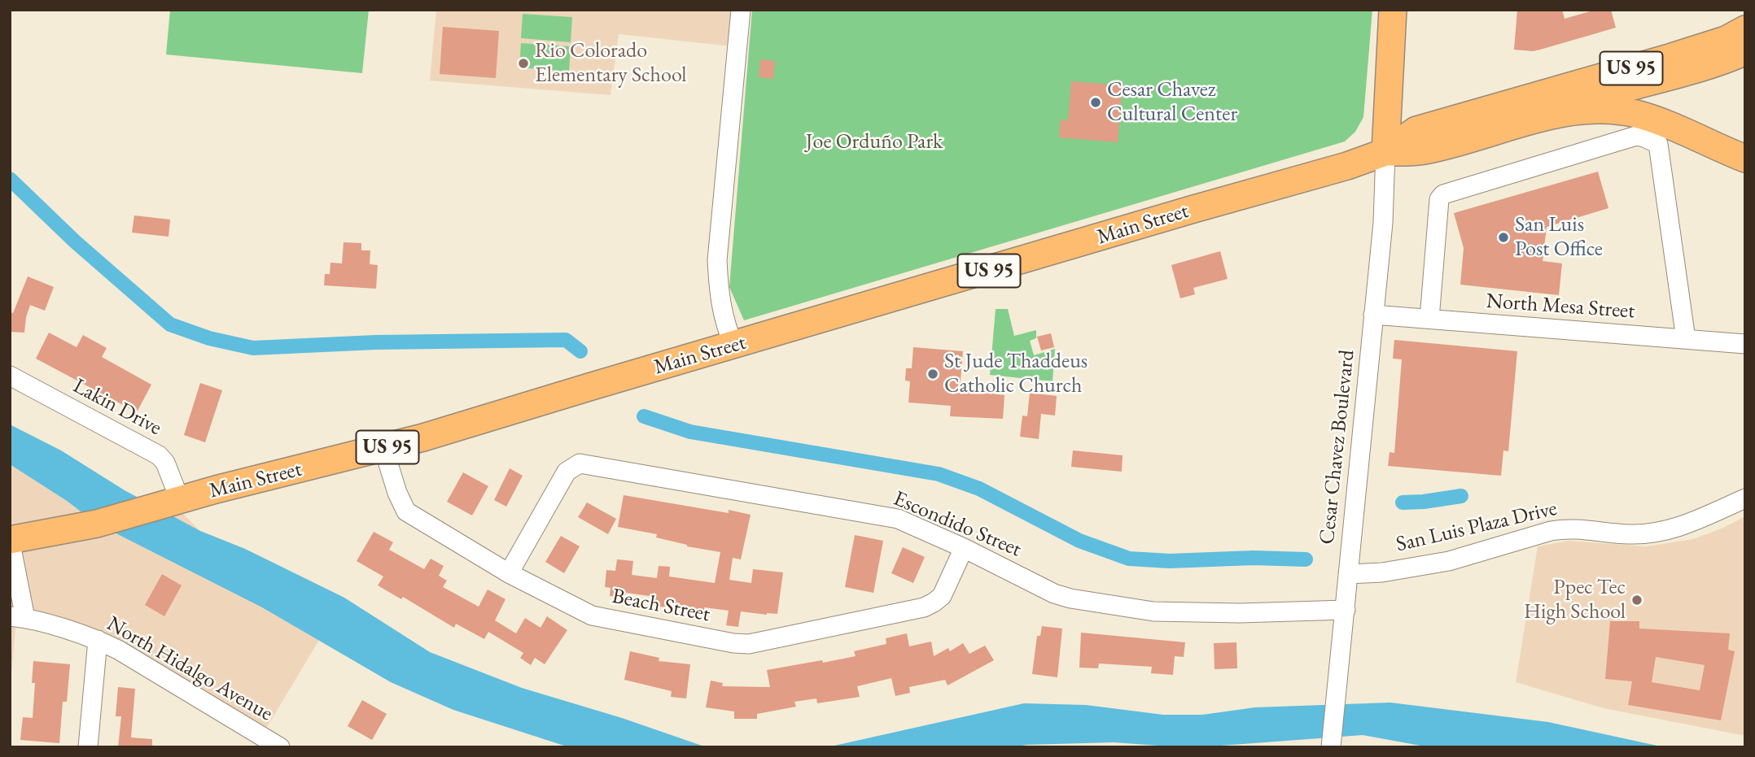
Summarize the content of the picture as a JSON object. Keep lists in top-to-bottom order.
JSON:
{
  "streets": {
    "highway": ["US 95", "Main Street"],
    "street": [
      "North Mesa Street",
      "Lakin Drive",
      "Cesar Chavez Boulevard",
      "Escondido Street",
      "San Luis Plaza Drive",
      "Beach Street",
      "North Hidalgo Avenue"
    ]
  },
  "crossings": [
    ["US 95", "Main Street"],
    ["Main Street", "Lakin Drive"],
    ["Main Street", "Cesar Chavez Boulevard"],
    ["Main Street", "Beach Street"],
    ["North Mesa Street", "Cesar Chavez Boulevard"],
    ["Cesar Chavez Boulevard", "Escondido Street"],
    ["Cesar Chavez Boulevard", "San Luis Plaza Drive"],
    ["Escondido Street", "Beach Street"]
  ],
  "parks": ["Joe Orduño Park"],
  "places": [
    "Rio Colorado Elementary School",
    "Cesar Chavez Cultural Center",
    "San Luis Post Office",
    "St Jude Thaddeus Catholic Church",
    "Ppec Tec High School"
  ]
}
